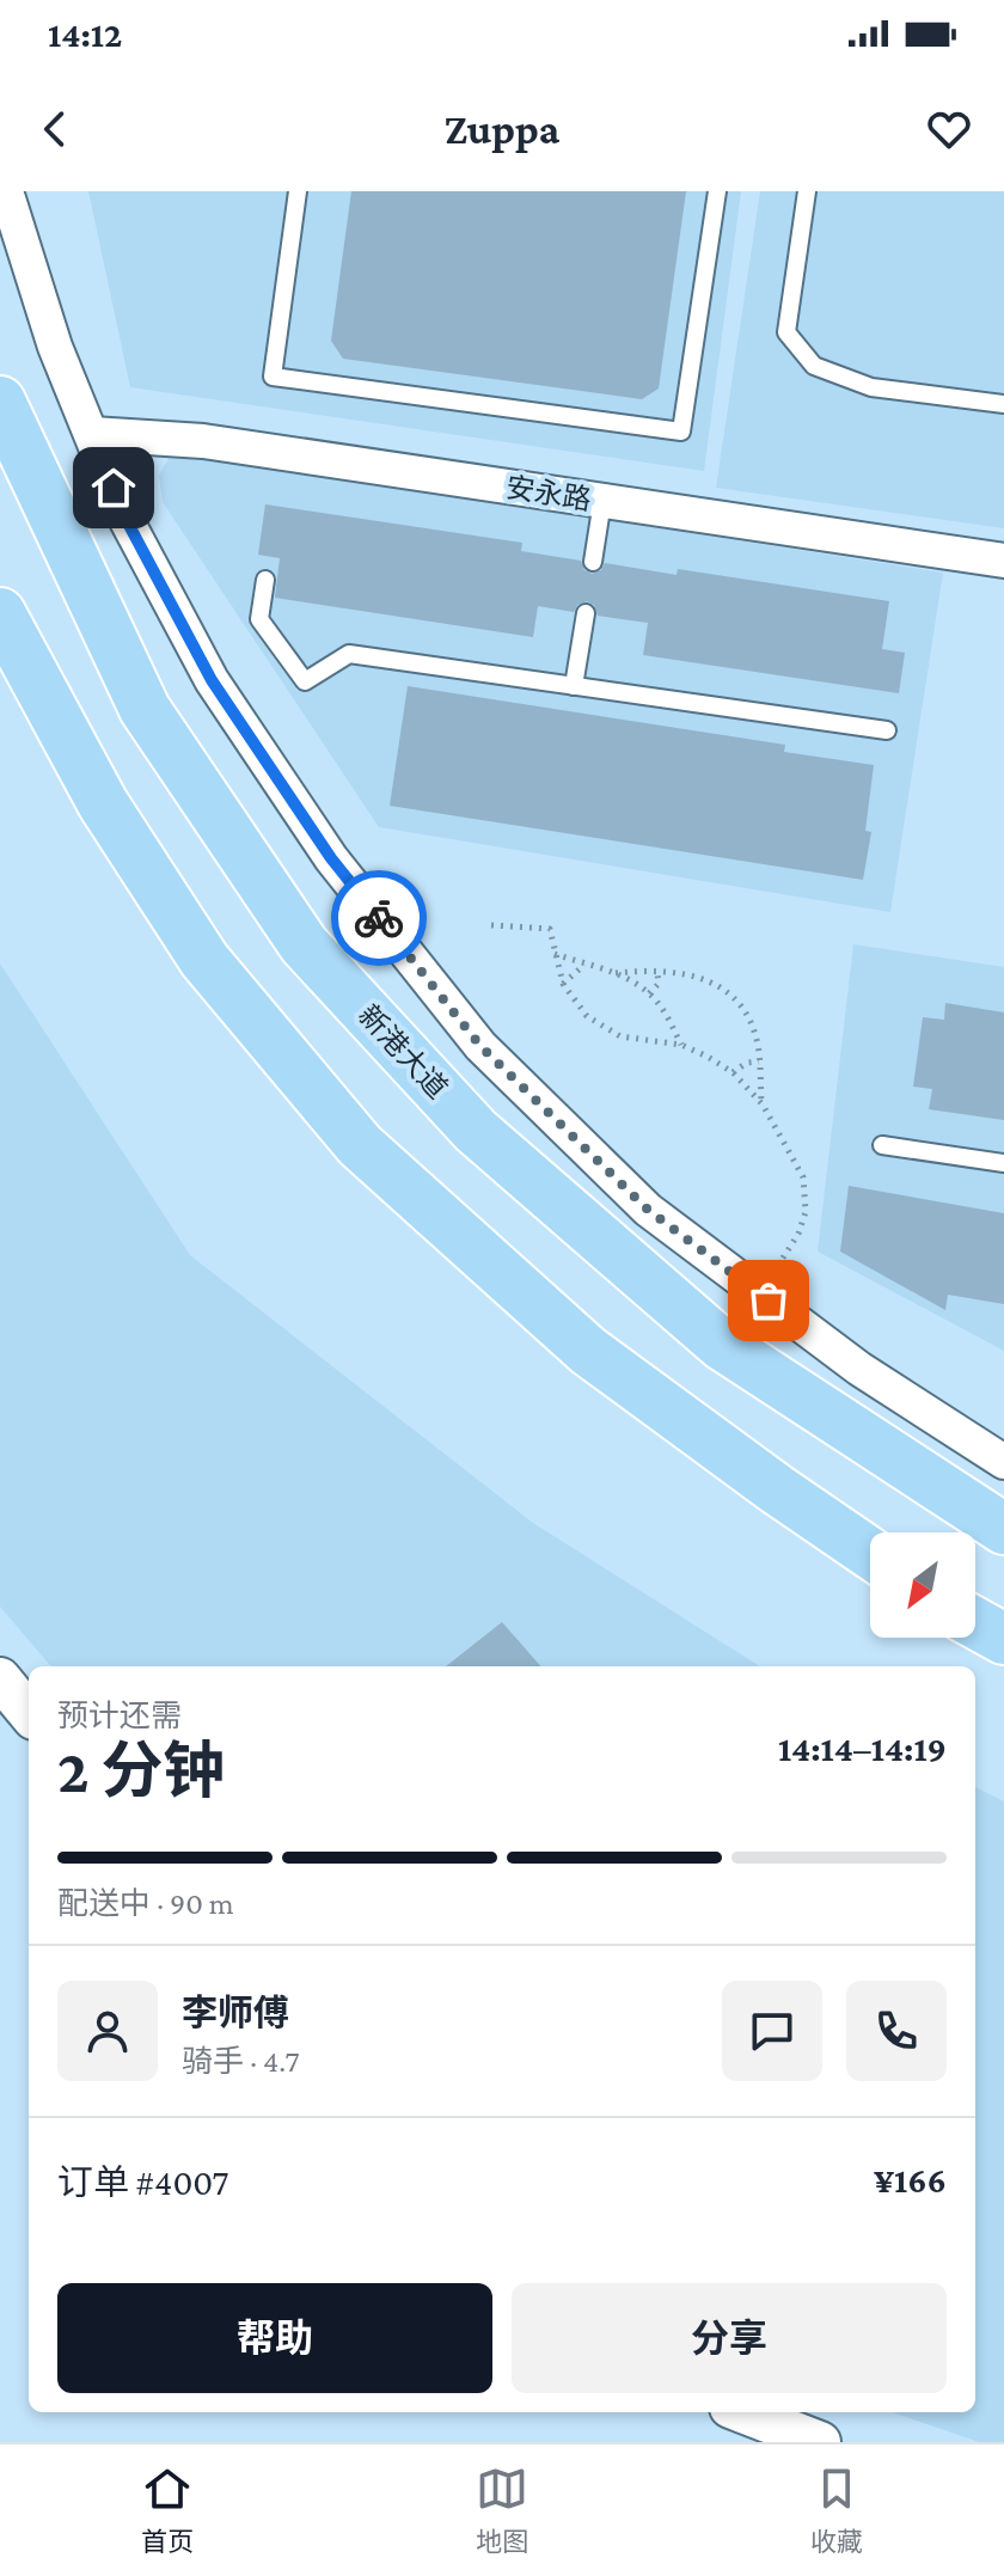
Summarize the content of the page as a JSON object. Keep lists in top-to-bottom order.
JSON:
{
  "streets": {
    "main road": ["新港大道"],
    "street": ["安永路"]
  },
  "north": "bottom left",
  "page": {
    "status": "14:12",
    "header": "Zuppa",
    "heading": ["2 分钟", "预计还需", "14:14–14:19"],
    "panel": [
      "李师傅",
      "骑手 · 4.7",
      "订单 #4007",
      "¥166"
    ],
    "bar": "配送中 · 90 m",
    "buttons": ["帮助", "分享"],
    "tabs": ["首页", "地图", "收藏"]
  }
}
